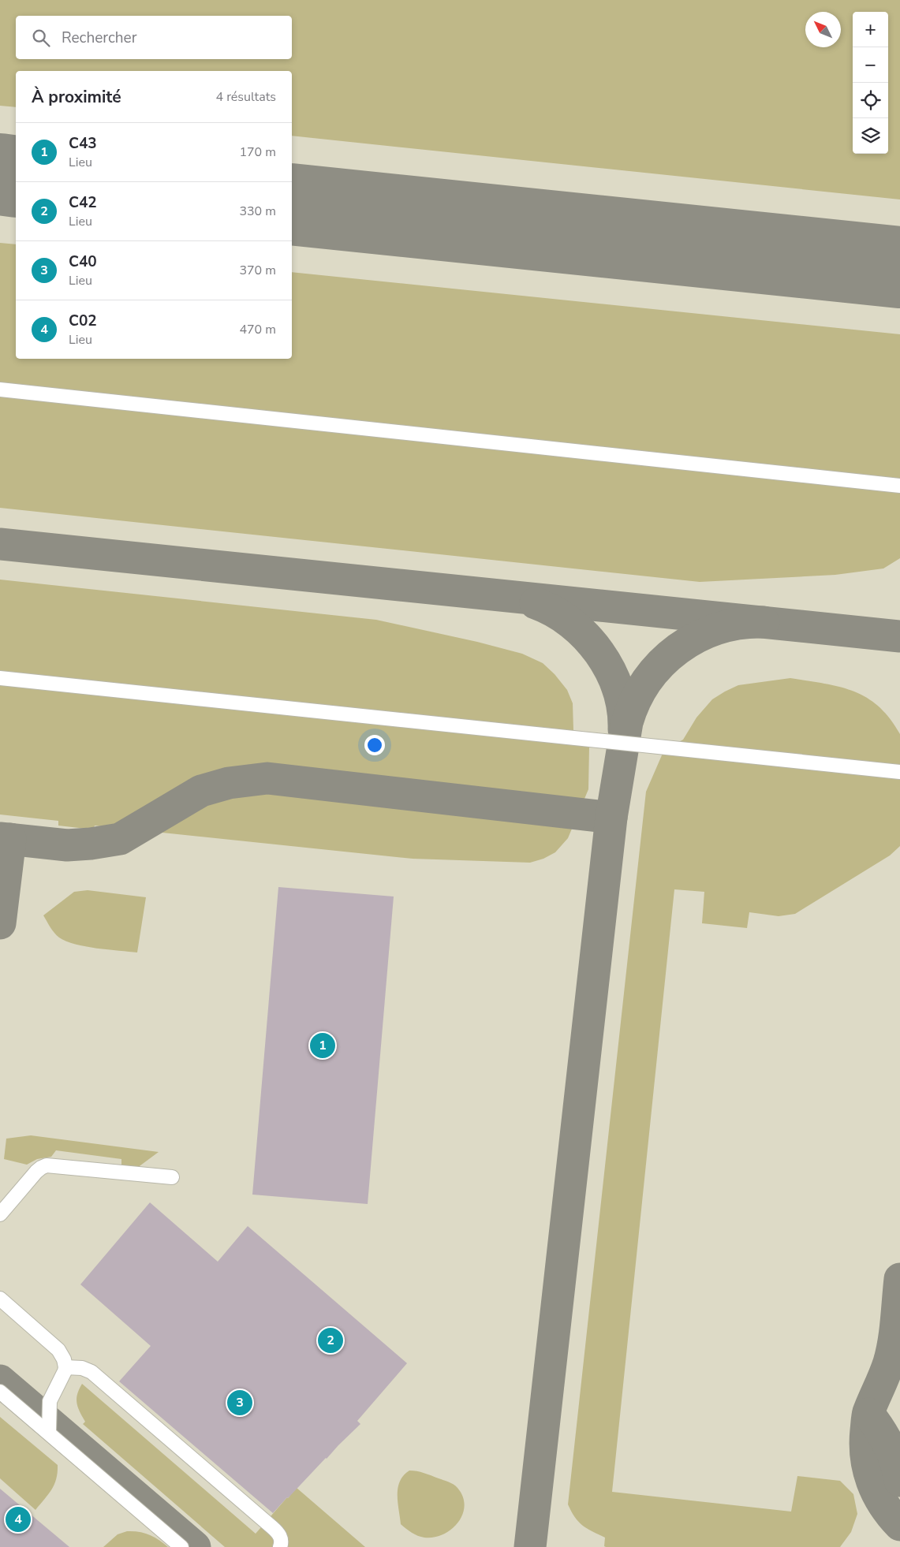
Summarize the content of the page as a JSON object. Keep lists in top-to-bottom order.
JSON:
{
  "north": "top left",
  "page": {
    "map_buttons": ["+", "−"],
    "search": "Rechercher",
    "heading": ["À proximité", "4 résultats"],
    "list": [
      {
        "mark": "1",
        "name": "C43",
        "note": "Lieu",
        "value": "170 m"
      },
      {
        "mark": "2",
        "name": "C42",
        "note": "Lieu",
        "value": "330 m"
      },
      {
        "mark": "3",
        "name": "C40",
        "note": "Lieu",
        "value": "370 m"
      },
      {
        "mark": "4",
        "name": "C02",
        "note": "Lieu",
        "value": "470 m"
      }
    ],
    "pins": [
      "1",
      "2",
      "3",
      "4"
    ]
  }
}
